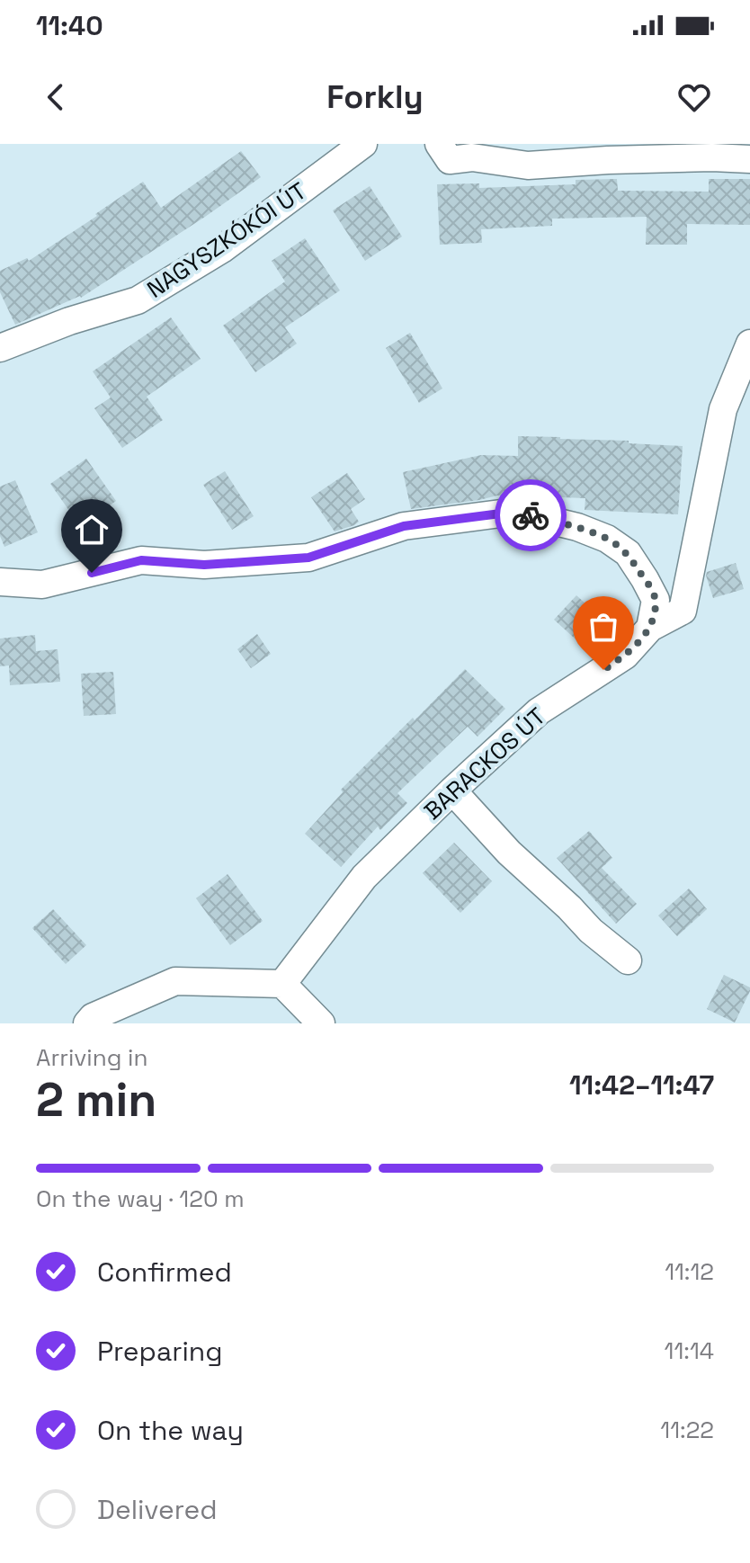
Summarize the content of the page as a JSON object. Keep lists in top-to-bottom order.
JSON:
{
  "streets": {
    "street": ["NAGYSZKÓKÓI ÚT", "BARACKOS ÚT"]
  },
  "page": {
    "status": "11:40",
    "header": "Forkly",
    "heading": ["2 min", "Arriving in", "11:42–11:47"],
    "bar": "On the way · 120 m",
    "list": [
      ["Confirmed", "11:12"],
      ["Preparing", "11:14"],
      ["On the way", "11:22"],
      "Delivered"
    ]
  }
}
